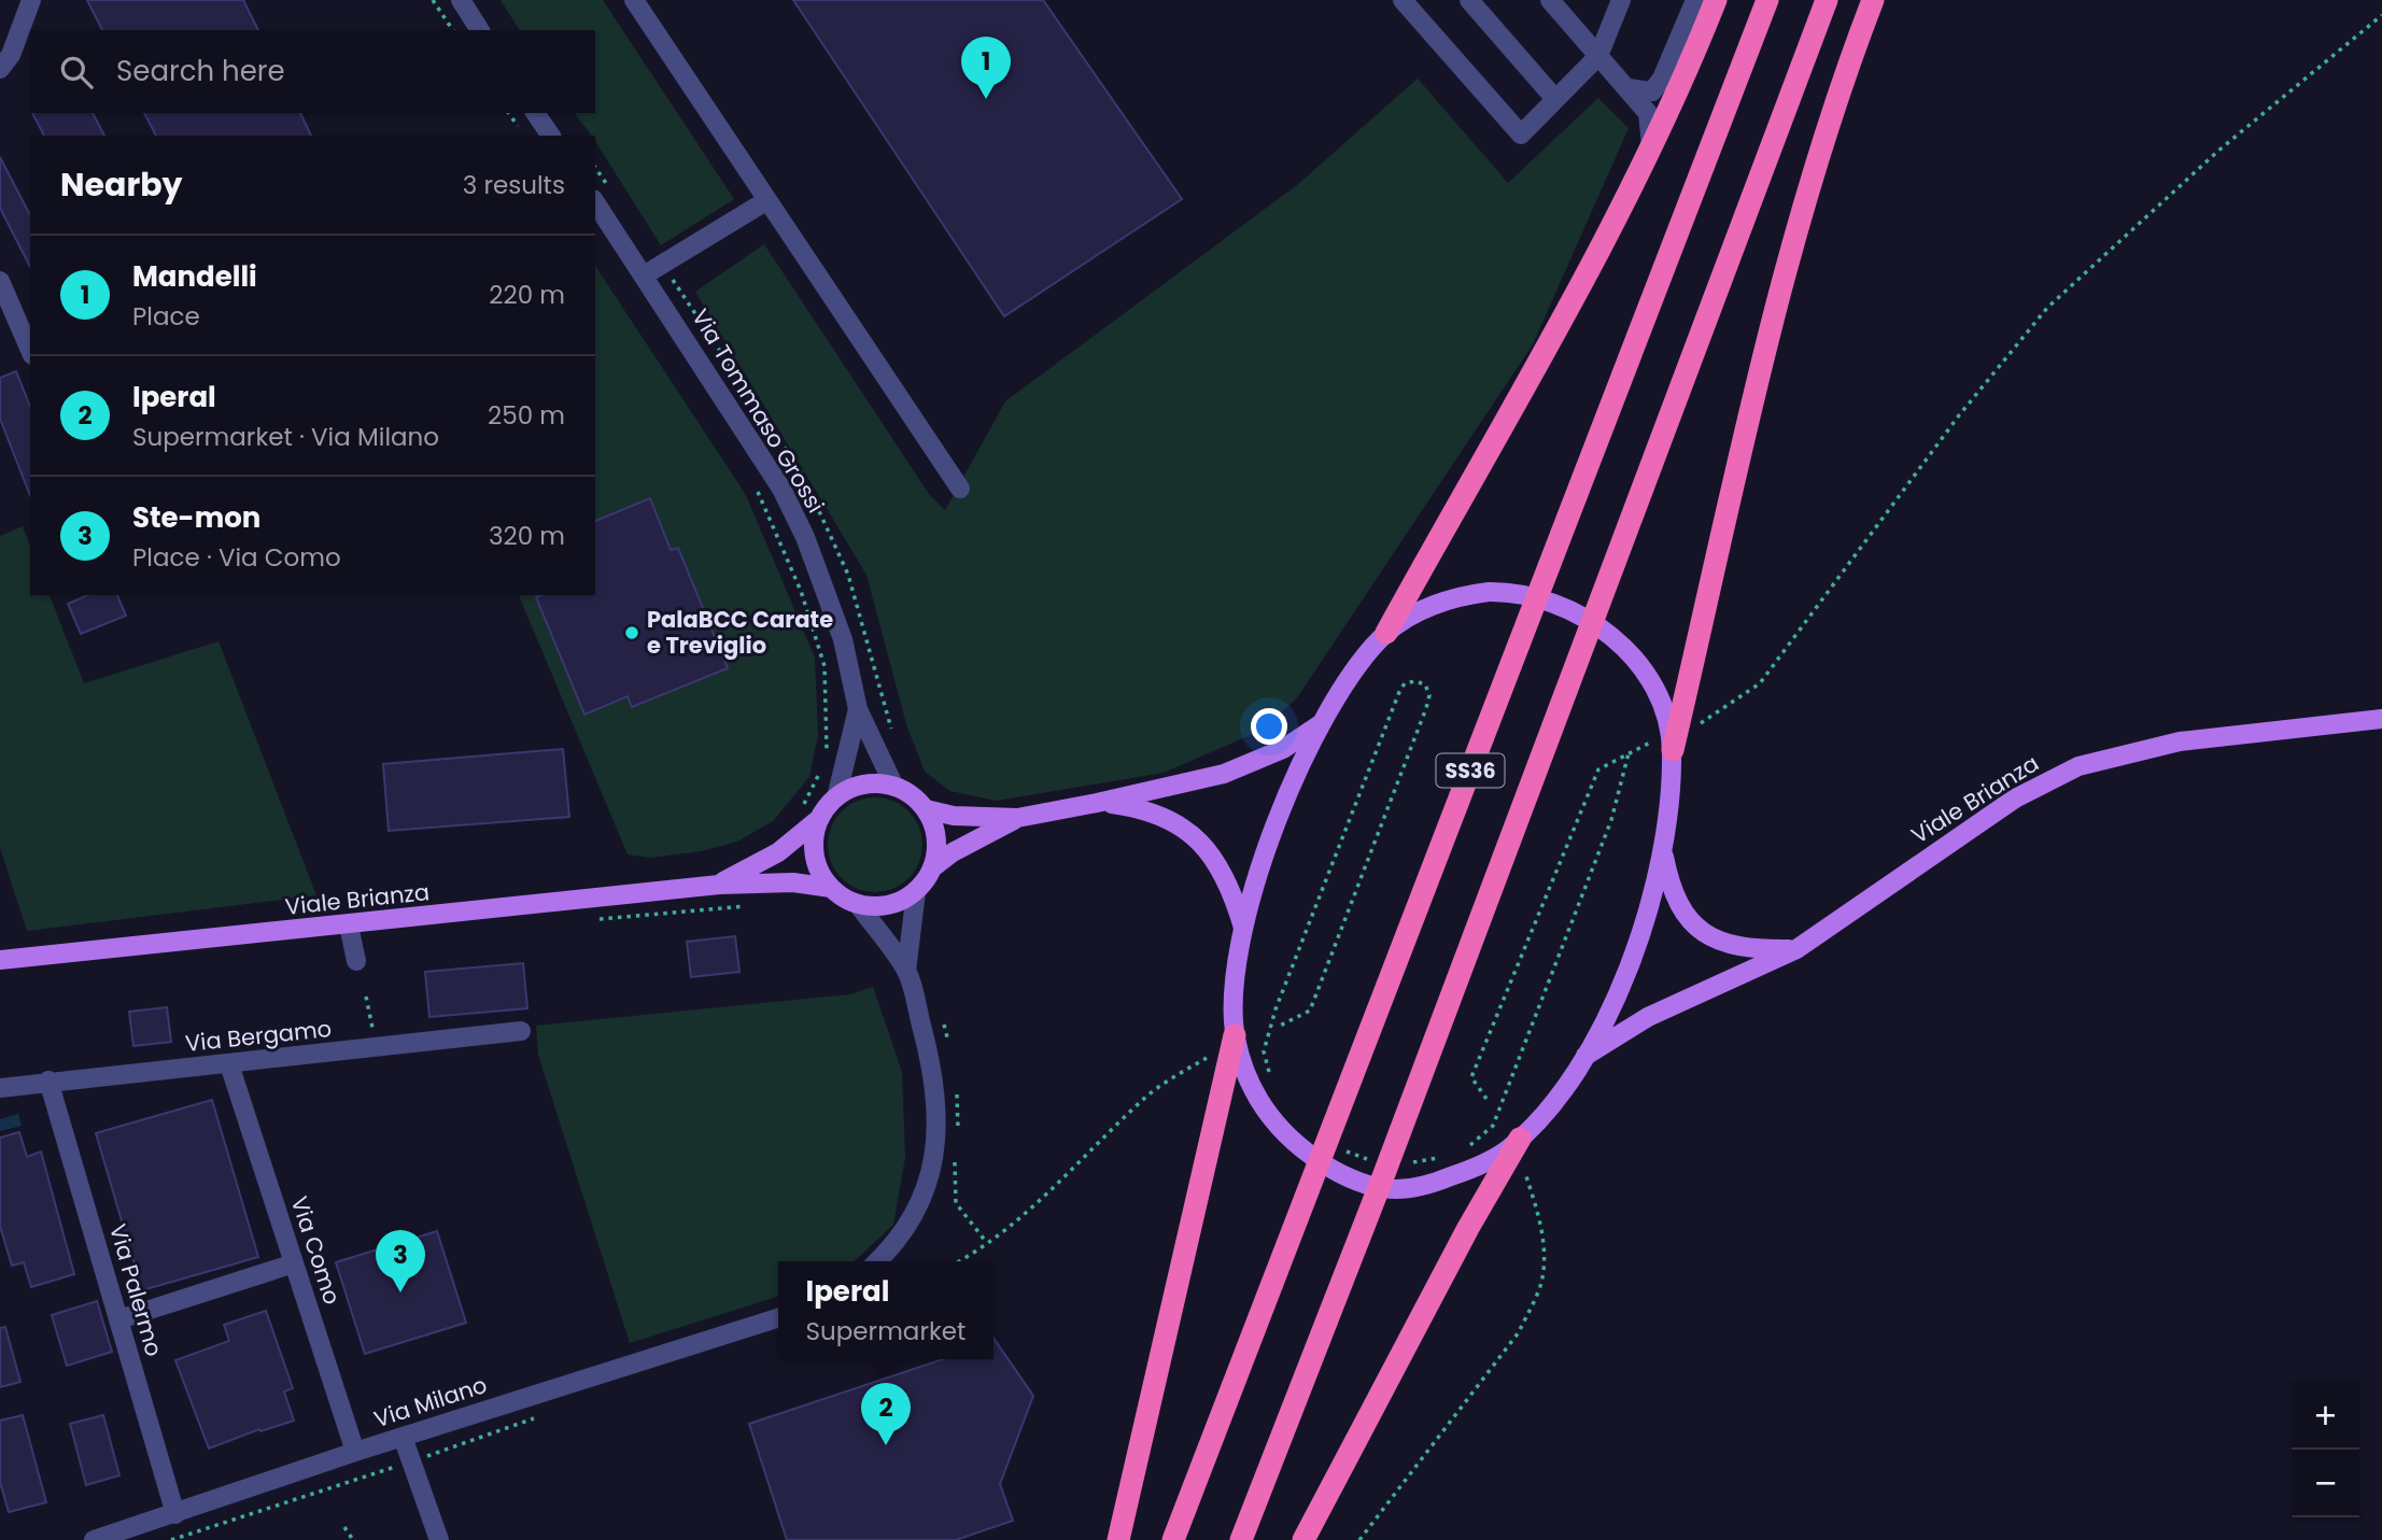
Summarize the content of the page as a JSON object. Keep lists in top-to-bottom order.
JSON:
{
  "streets": {
    "highway": ["SS36"],
    "main road": ["Viale Brianza"],
    "street": [
      "Via Tommaso Grossi",
      "Via Bergamo",
      "Via Como",
      "Via Palermo",
      "Via Milano"
    ]
  },
  "crossings": [
    ["Via Tommaso Grossi", "Viale Brianza"],
    ["Via Bergamo", "Via Como"],
    ["Via Bergamo", "Via Palermo"],
    ["Via Como", "Via Milano"],
    ["Via Palermo", "Via Milano"]
  ],
  "places": ["PalaBCC Carate e Treviglio"],
  "page": {
    "search": "Search here",
    "pins": ["1", "3", "2"],
    "heading": ["Nearby", "3 results"],
    "list": [
      {
        "mark": "1",
        "name": "Mandelli",
        "note": "Place",
        "value": "220 m"
      },
      {
        "mark": "2",
        "name": "Iperal",
        "note": "Supermarket · Via Milano",
        "value": "250 m"
      },
      {
        "mark": "3",
        "name": "Ste-mon",
        "note": "Place · Via Como",
        "value": "320 m"
      }
    ],
    "popup": ["Iperal", "Supermarket"],
    "map_buttons": ["+", "−"]
  }
}
